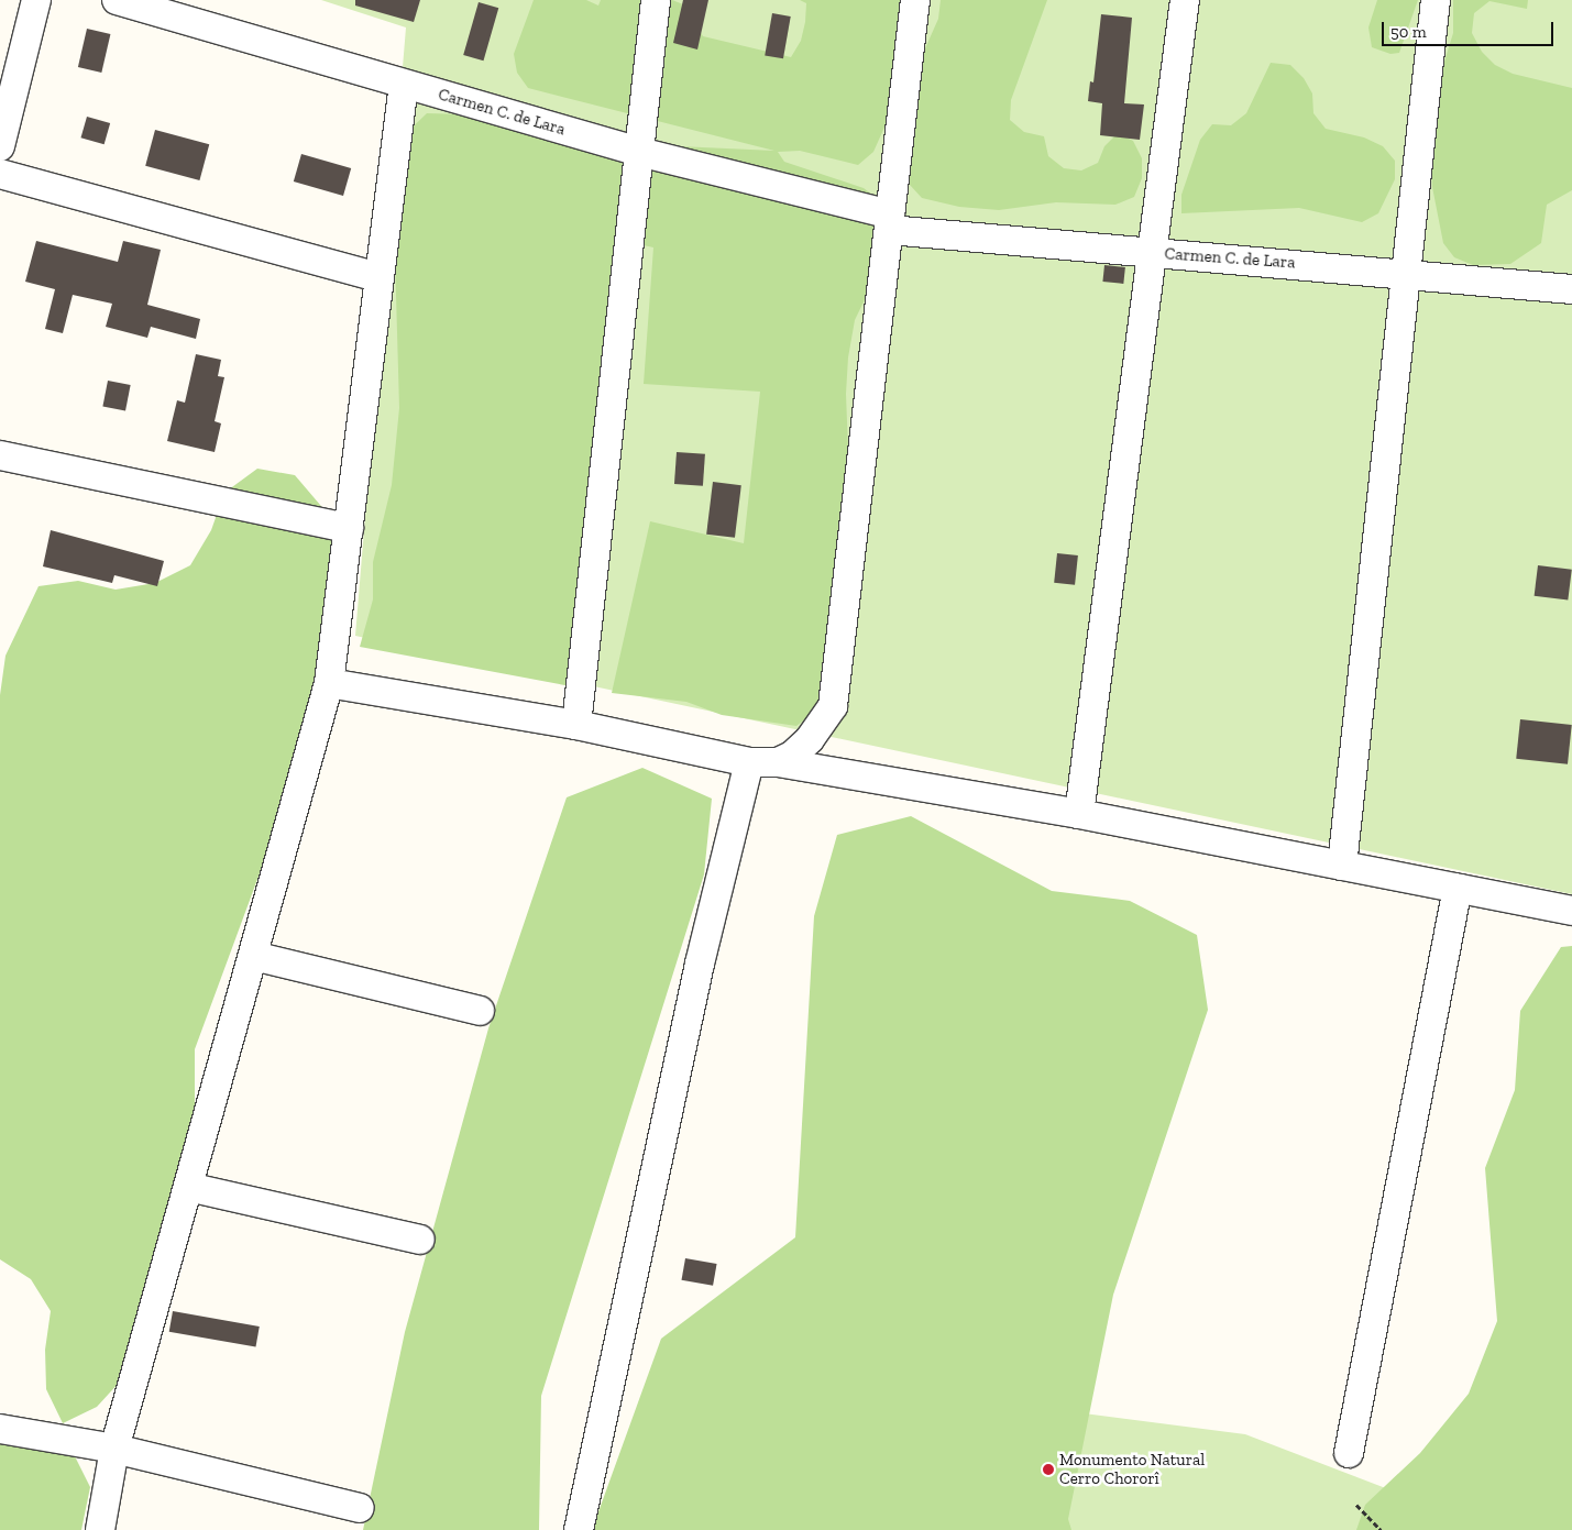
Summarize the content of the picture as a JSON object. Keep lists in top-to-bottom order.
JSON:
{
  "streets": {
    "street": ["Carmen C. de Lara"]
  },
  "places": ["Monumento Natural Cerro Chororî"],
  "scale_bar": "50 m"
}
